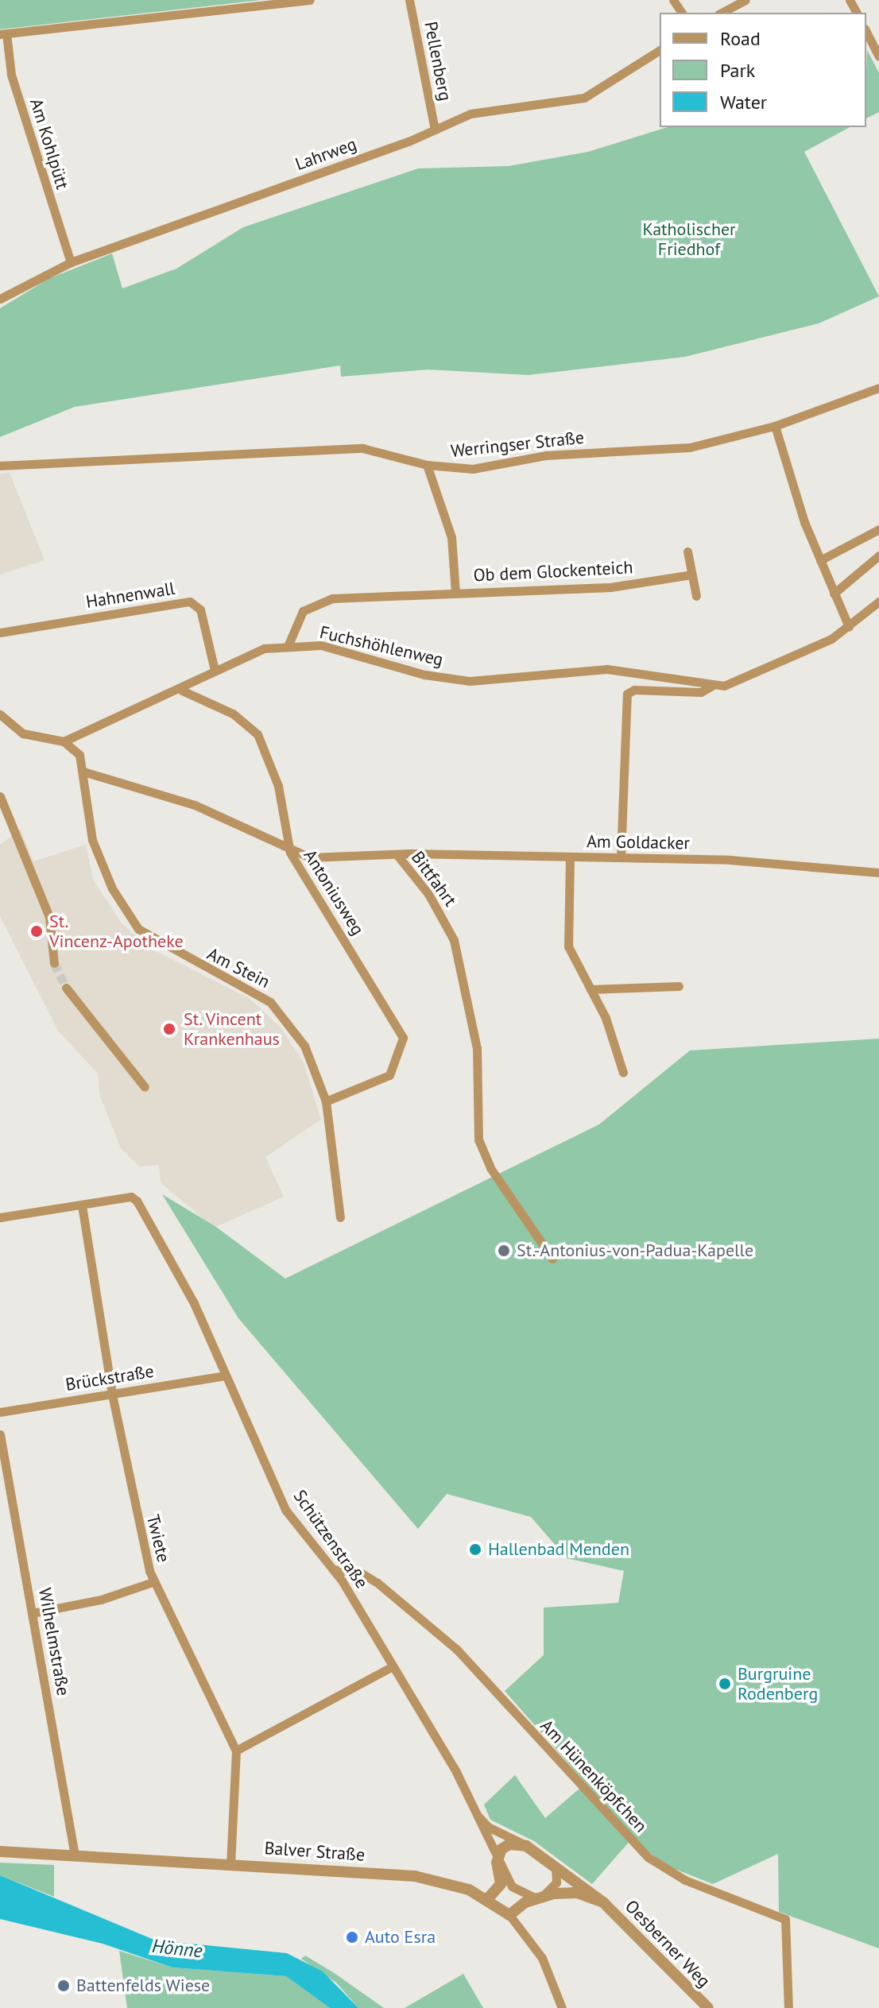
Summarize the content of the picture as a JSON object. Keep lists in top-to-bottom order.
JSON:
{
  "streets": {
    "street": [
      "Pellenberg",
      "Am Kohlpütt",
      "Lahrweg",
      "Werringser Straße",
      "Ob dem Glockenteich",
      "Hahnenwall",
      "Fuchshöhlenweg",
      "Am Goldacker",
      "Bittfahrt",
      "Antoniusweg",
      "Am Stein",
      "Brückstraße",
      "Twiete",
      "Schützenstraße",
      "Wilhelmstraße",
      "Am Hünenköpfchen",
      "Balver Straße",
      "Oesberner Weg"
    ]
  },
  "crossings": [
    ["Pellenberg", "Lahrweg"],
    ["Am Kohlpütt", "Lahrweg"],
    ["Werringser Straße", "Ob dem Glockenteich"],
    ["Ob dem Glockenteich", "Fuchshöhlenweg"],
    ["Hahnenwall", "Fuchshöhlenweg"],
    ["Fuchshöhlenweg", "Antoniusweg"],
    ["Am Goldacker", "Bittfahrt"],
    ["Bittfahrt", "Antoniusweg"],
    ["Bittfahrt", "Am Stein"],
    ["Antoniusweg", "Am Stein"],
    ["Brückstraße", "Twiete"],
    ["Brückstraße", "Schützenstraße"],
    ["Twiete", "Schützenstraße"],
    ["Twiete", "Balver Straße"],
    ["Schützenstraße", "Am Hünenköpfchen"],
    ["Schützenstraße", "Balver Straße"],
    ["Schützenstraße", "Oesberner Weg"],
    ["Wilhelmstraße", "Balver Straße"],
    ["Balver Straße", "Oesberner Weg"]
  ],
  "water": ["Hönne"],
  "parks": ["Katholischer Friedhof"],
  "places": [
    "St. Vincenz-Apotheke",
    "St. Vincent Krankenhaus",
    "St.-Antonius-von-Padua-Kapelle",
    "Hallenbad Menden",
    "Burgruine Rodenberg",
    "Auto Esra",
    "Battenfelds Wiese"
  ],
  "legend": ["Road", "Park", "Water"]
}
